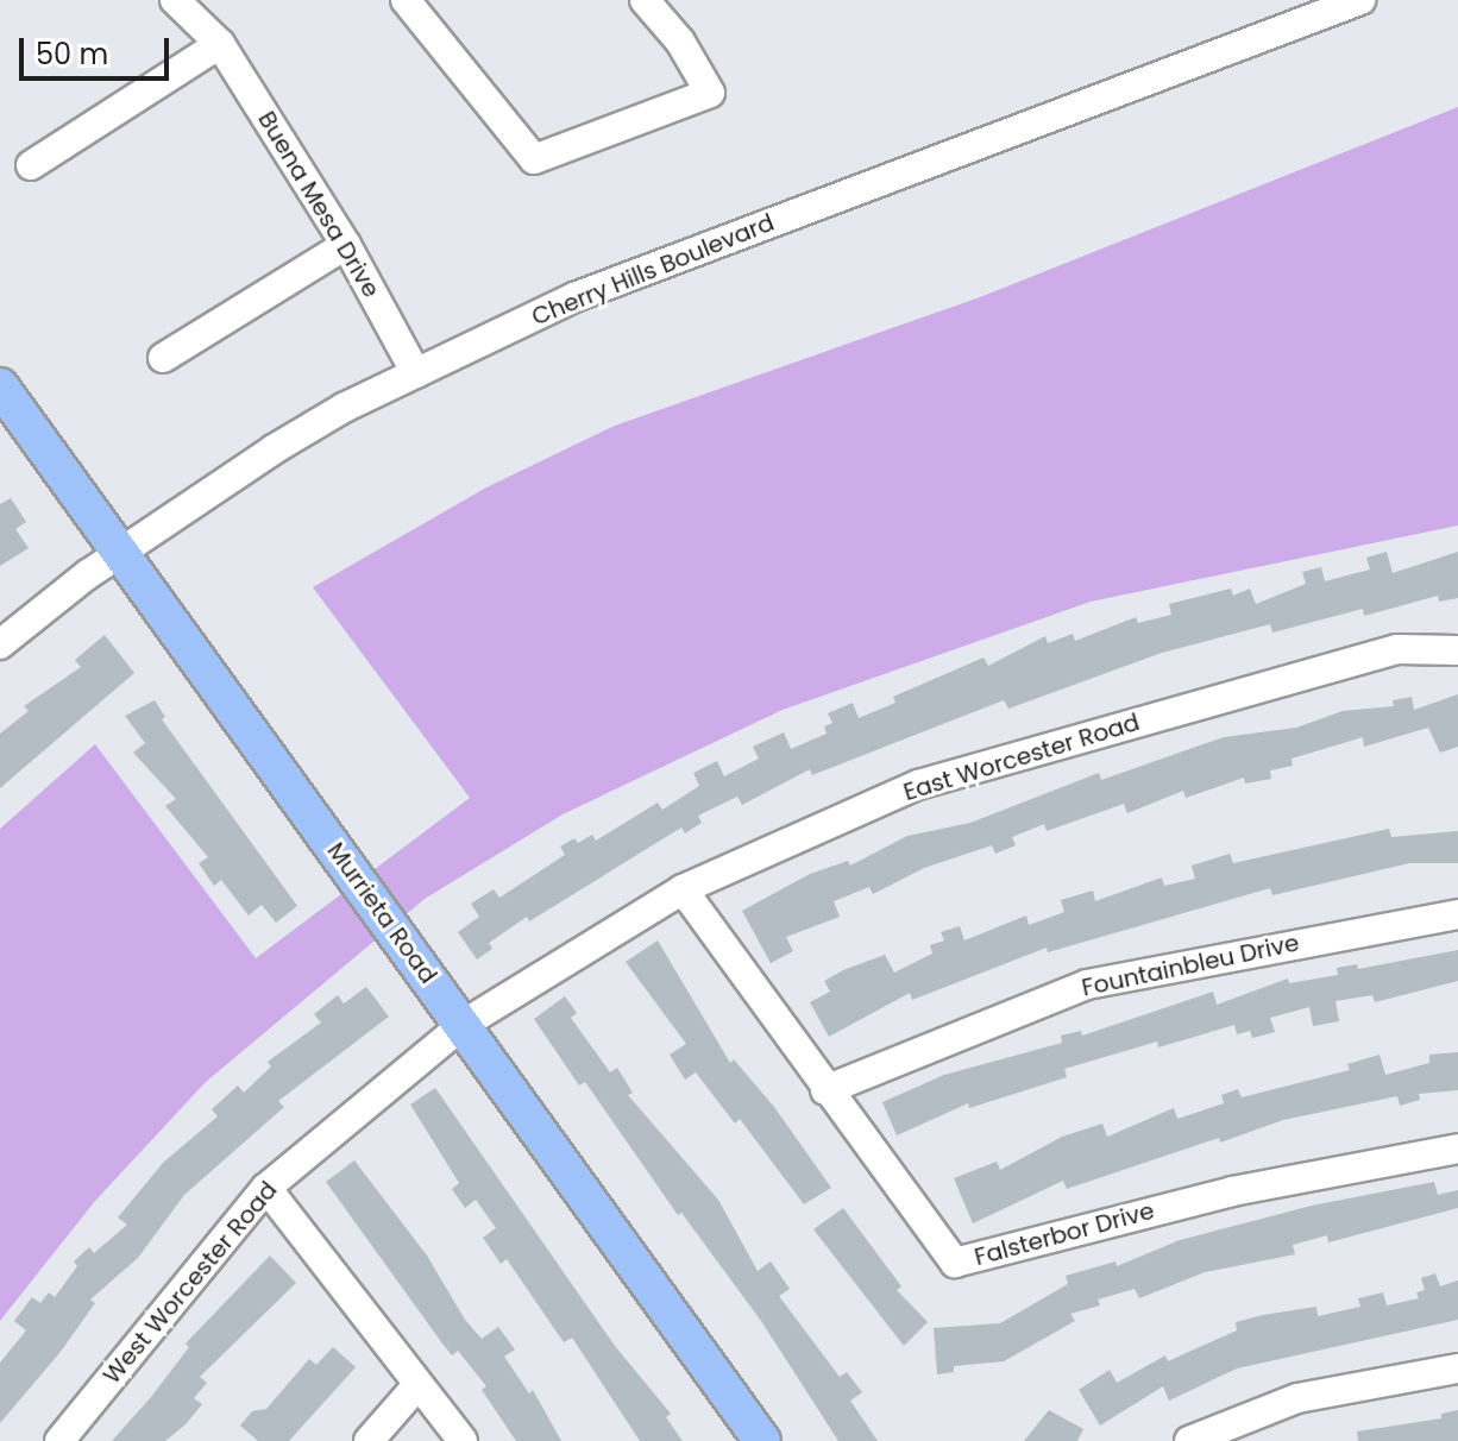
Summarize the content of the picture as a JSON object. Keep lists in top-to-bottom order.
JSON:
{
  "streets": {
    "main road": ["Murrieta Road"],
    "street": [
      "Buena Mesa Drive",
      "Cherry Hills Boulevard",
      "East Worcester Road",
      "Fountainbleu Drive",
      "Falsterbor Drive",
      "West Worcester Road"
    ]
  },
  "crossings": [
    ["Buena Mesa Drive", "Cherry Hills Boulevard"],
    ["Cherry Hills Boulevard", "Murrieta Road"],
    ["East Worcester Road", "Murrieta Road"],
    ["East Worcester Road", "Falsterbor Drive"],
    ["East Worcester Road", "West Worcester Road"],
    ["Murrieta Road", "West Worcester Road"],
    ["Fountainbleu Drive", "Falsterbor Drive"]
  ],
  "scale_bar": "50 m"
}
